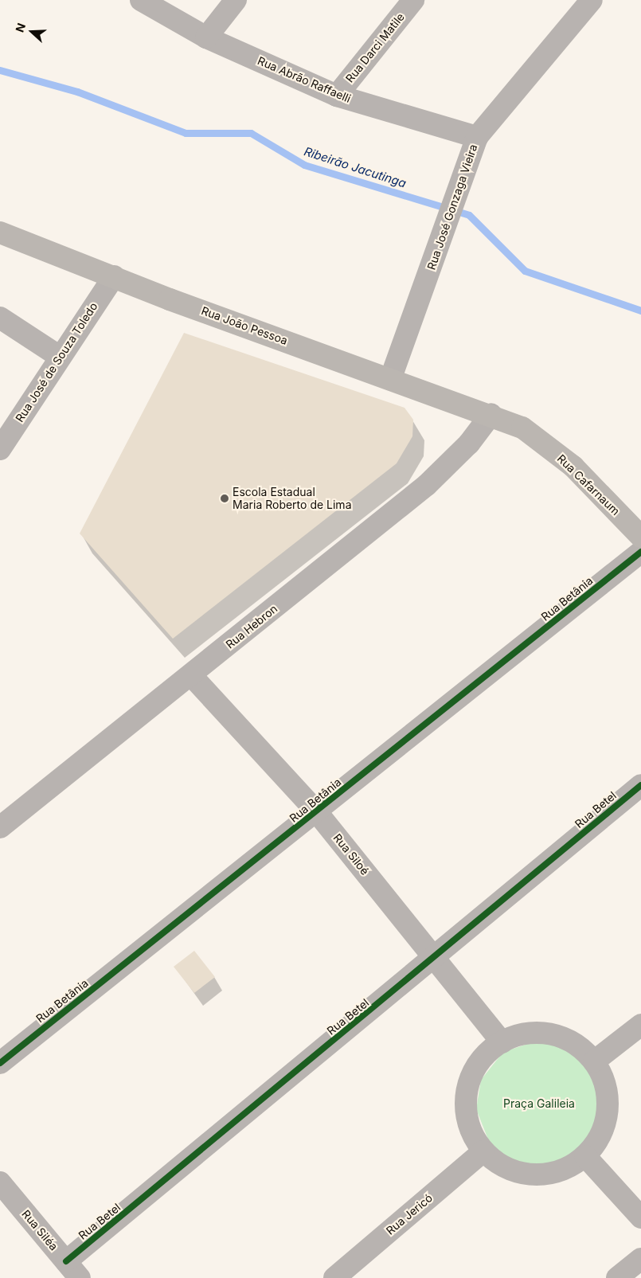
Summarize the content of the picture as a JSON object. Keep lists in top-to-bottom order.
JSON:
{
  "streets": {
    "main road": ["Rua João Pessoa", "Rua Cafarnaum"],
    "street": [
      "Rua Darci Matile",
      "Rua Abrão Raffaelli",
      "Rua José Gonzaga Vieira",
      "Rua José de Souza Toledo",
      "Rua Betânia",
      "Rua Hebron",
      "Rua Betel",
      "Rua Siloé",
      "Rua Jericó",
      "Rua Siléa"
    ]
  },
  "crossings": [
    ["Rua Darci Matile", "Rua Abrão Raffaelli"],
    ["Rua Abrão Raffaelli", "Rua José Gonzaga Vieira"],
    ["Rua José Gonzaga Vieira", "Rua João Pessoa"],
    ["Rua João Pessoa", "Rua José de Souza Toledo"],
    ["Rua João Pessoa", "Rua Cafarnaum"],
    ["Rua João Pessoa", "Rua Hebron"],
    ["Rua Cafarnaum", "Rua Hebron"],
    ["Rua Betânia", "Rua Siloé"],
    ["Rua Hebron", "Rua Siloé"],
    ["Rua Betel", "Rua Siloé"],
    ["Rua Betel", "Rua Siléa"],
    ["Rua Siloé", "Rua Jericó"]
  ],
  "water": ["Ribeirão Jacutinga"],
  "parks": ["Praça Galileia"],
  "places": ["Escola Estadual Maria Roberto de Lima"],
  "north": "left"
}
